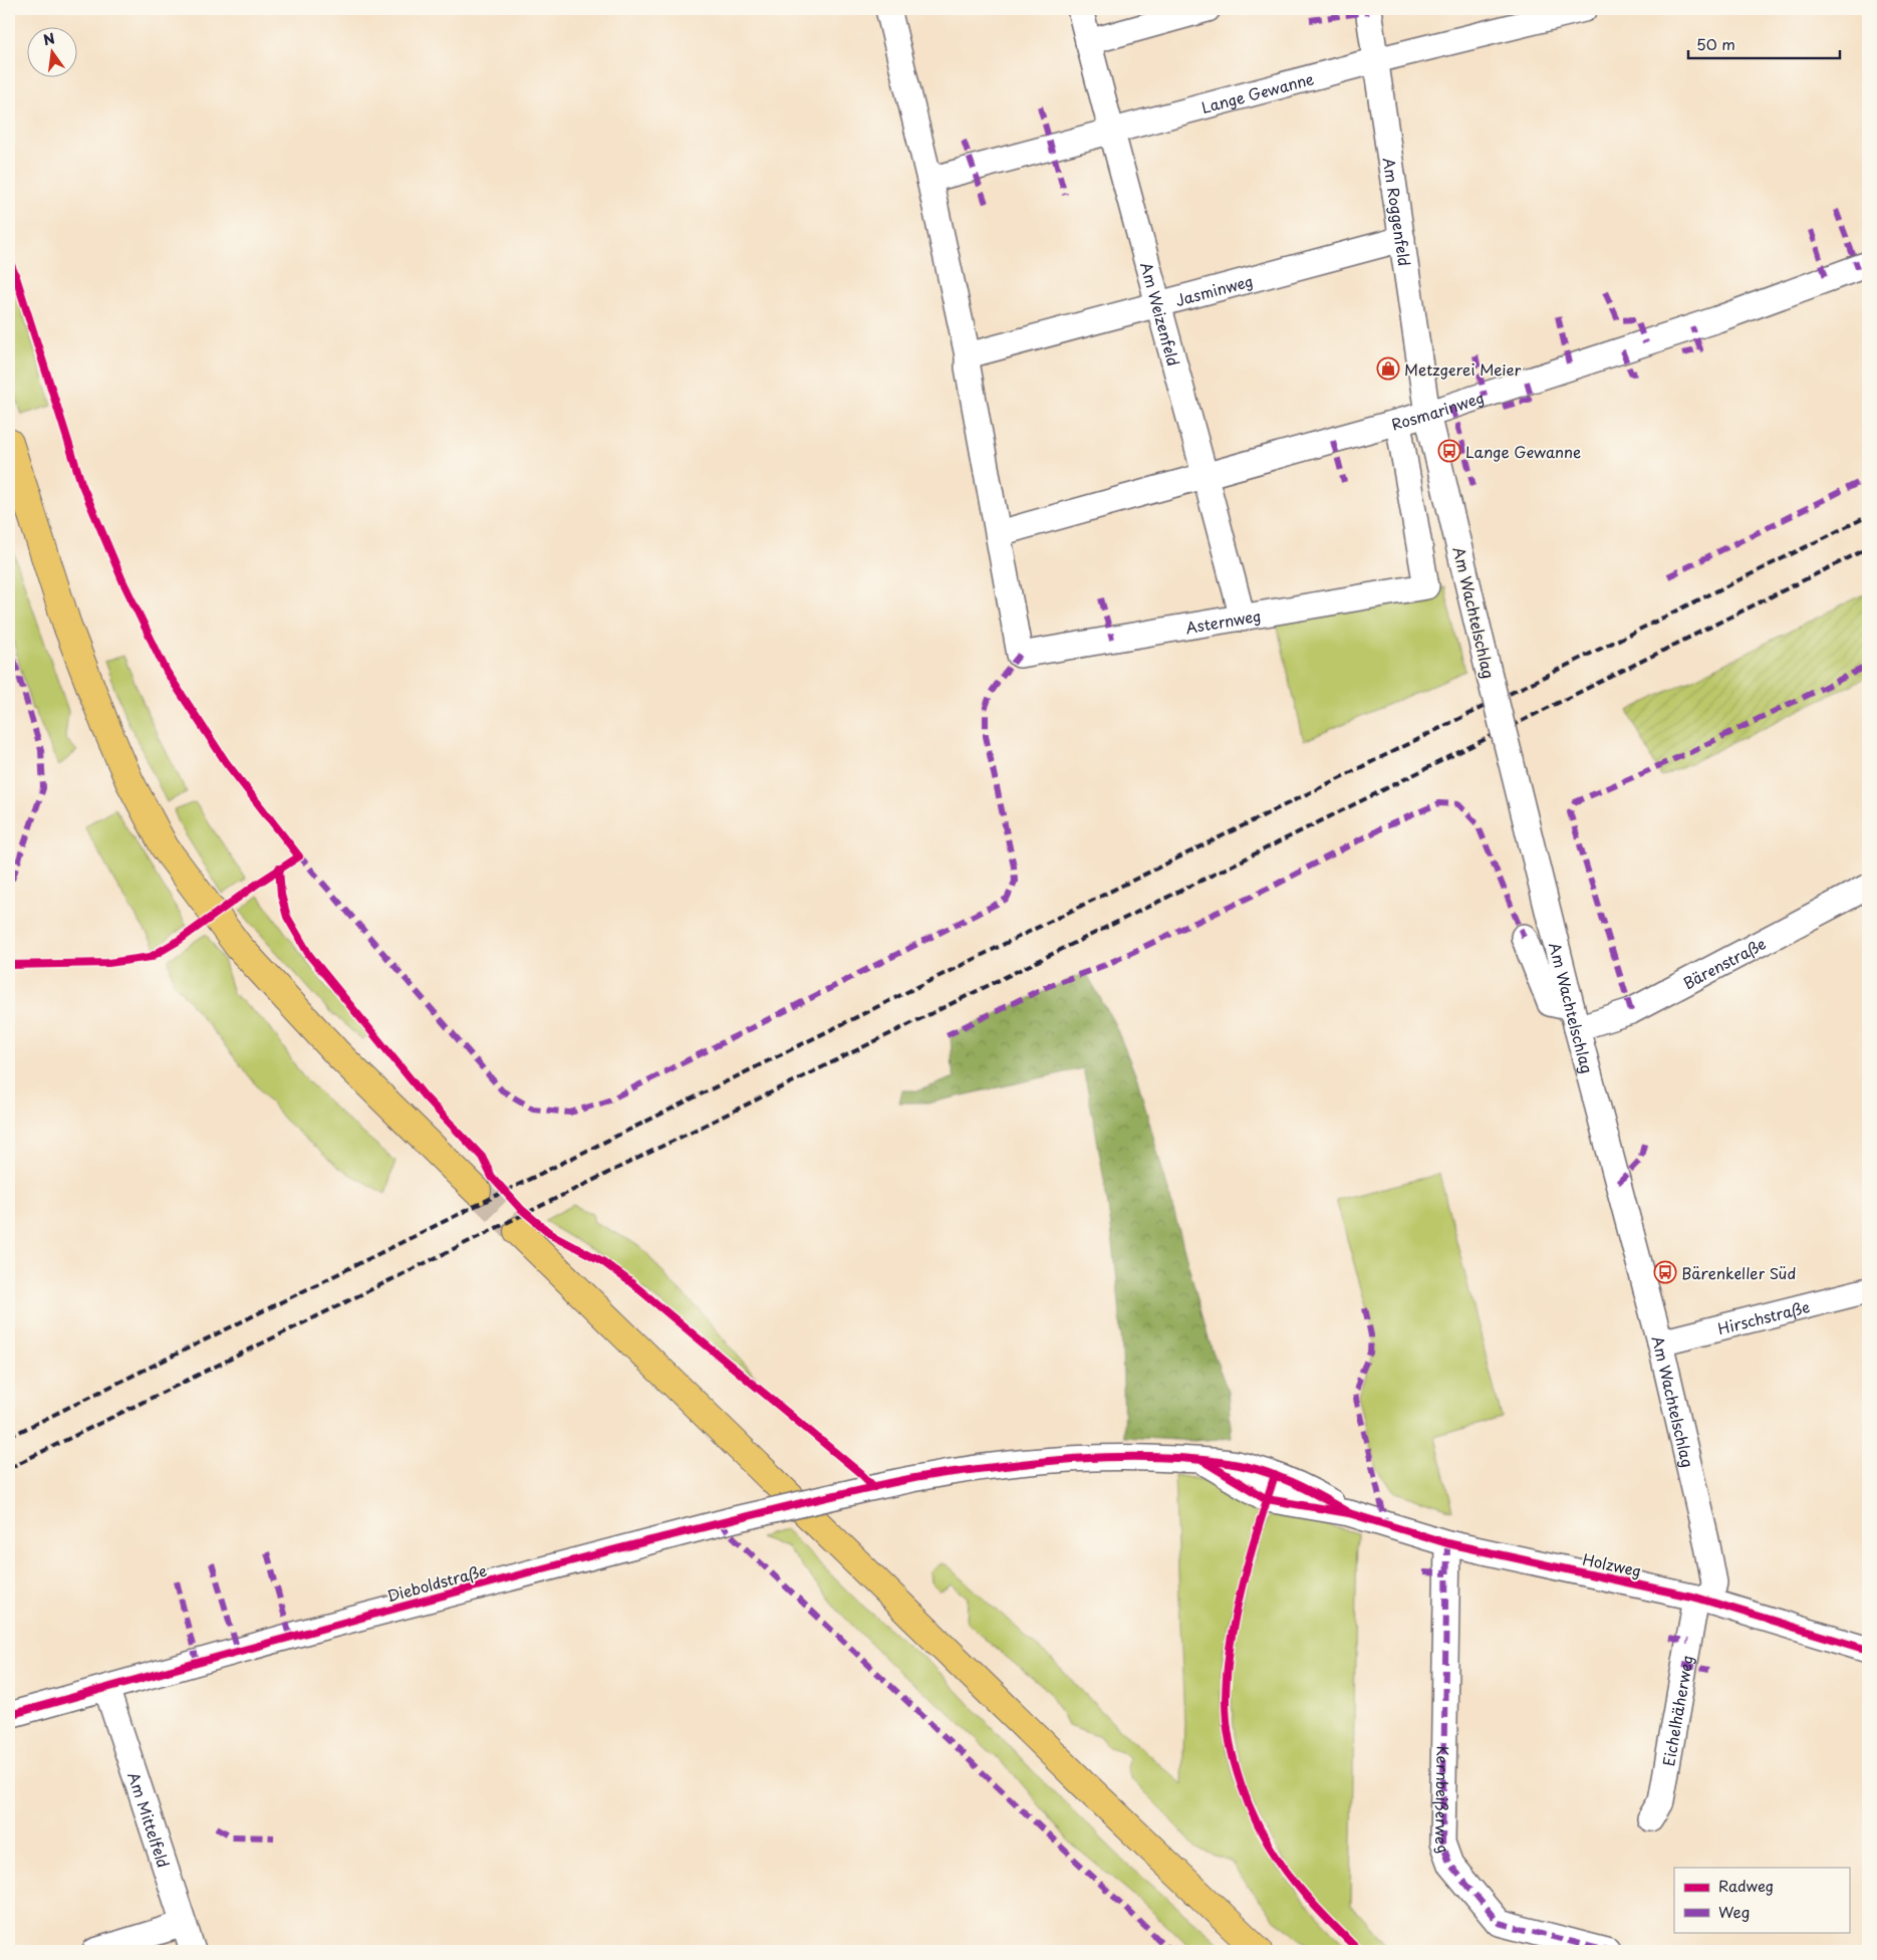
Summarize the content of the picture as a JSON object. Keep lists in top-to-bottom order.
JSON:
{
  "streets": {
    "street": [
      "Lange Gewanne",
      "Am Roggenfeld",
      "Jasminweg",
      "Am Weizenfeld",
      "Rosmarinweg",
      "Am Wachtelschlag",
      "Asternweg",
      "Bärenstraße",
      "Hirschstraße",
      "Holzweg",
      "Dieboldstraße",
      "Eichelhäherweg",
      "Kernbeißerweg",
      "Am Mittelfeld"
    ]
  },
  "crossings": [
    ["Lange Gewanne", "Am Roggenfeld"],
    ["Lange Gewanne", "Am Weizenfeld"],
    ["Am Roggenfeld", "Jasminweg"],
    ["Am Roggenfeld", "Rosmarinweg"],
    ["Am Roggenfeld", "Am Wachtelschlag"],
    ["Jasminweg", "Am Weizenfeld"],
    ["Am Weizenfeld", "Rosmarinweg"],
    ["Am Weizenfeld", "Asternweg"],
    ["Rosmarinweg", "Am Wachtelschlag"],
    ["Rosmarinweg", "Asternweg"],
    ["Am Wachtelschlag", "Bärenstraße"],
    ["Am Wachtelschlag", "Hirschstraße"],
    ["Am Wachtelschlag", "Holzweg"],
    ["Am Wachtelschlag", "Eichelhäherweg"],
    ["Holzweg", "Dieboldstraße"],
    ["Holzweg", "Eichelhäherweg"],
    ["Holzweg", "Kernbeißerweg"],
    ["Dieboldstraße", "Am Mittelfeld"]
  ],
  "places": {
    "shop": ["Metzgerei Meier"],
    "bus stop": ["Lange Gewanne", "Bärenkeller Süd"]
  },
  "legend": ["Radweg", "Weg"],
  "scale_bar": "50 m",
  "north": "top"
}
